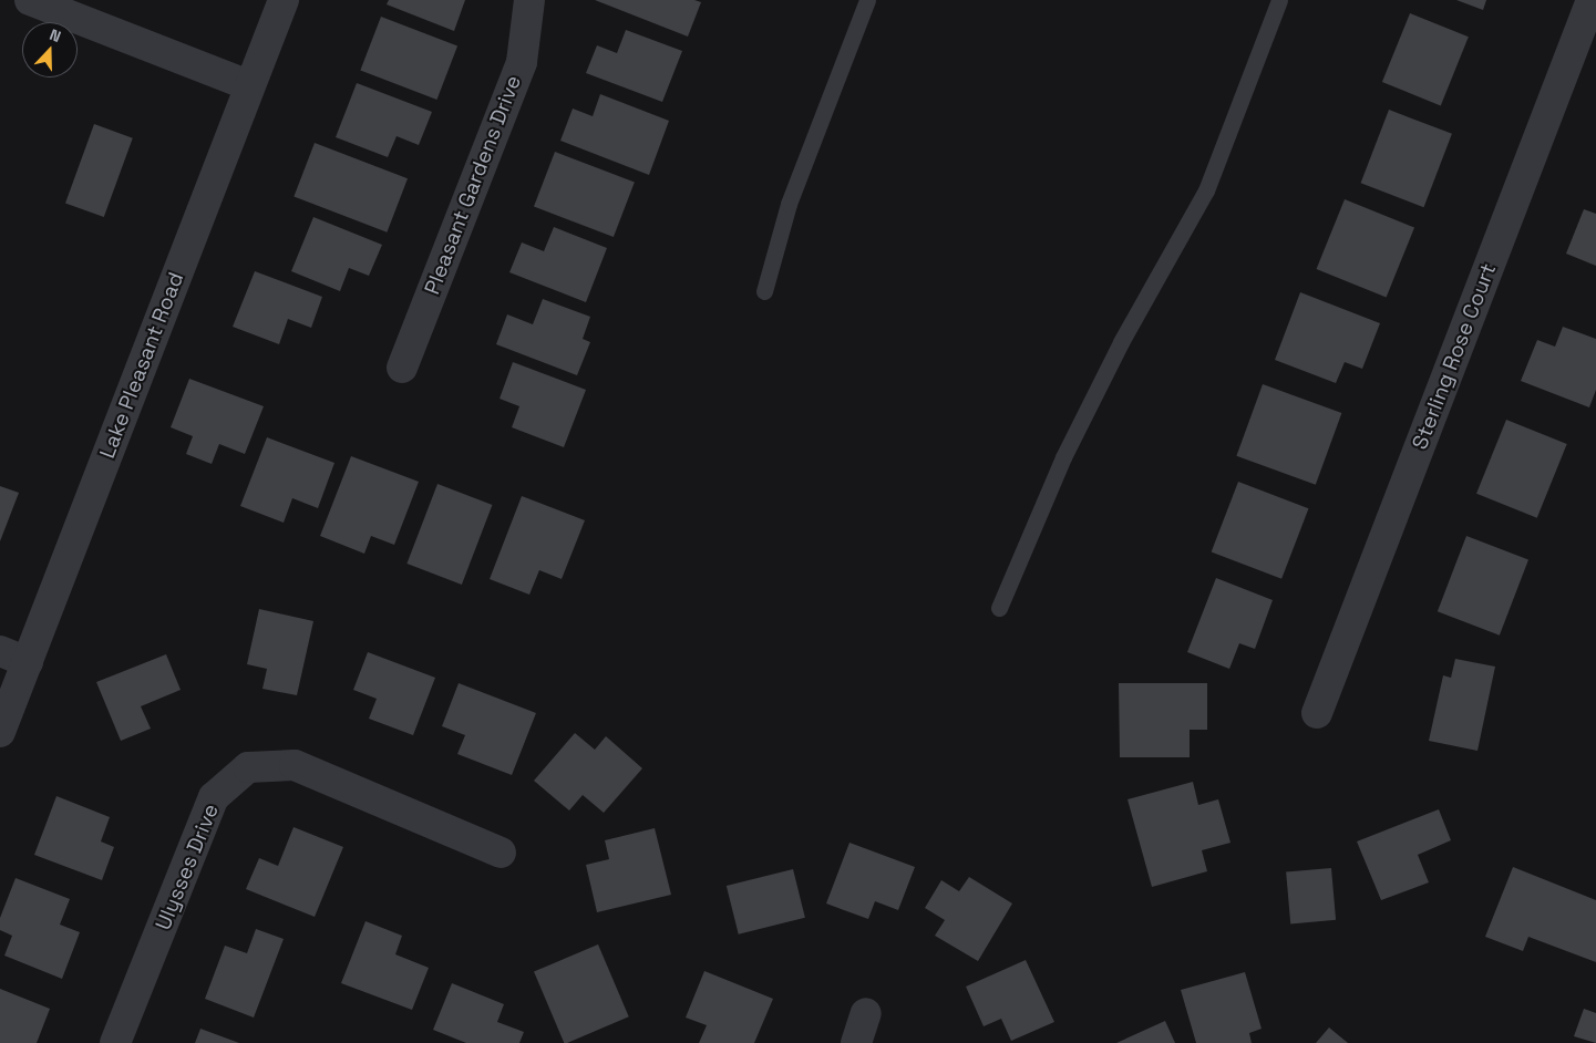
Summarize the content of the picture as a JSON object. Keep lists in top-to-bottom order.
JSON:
{
  "streets": {
    "street": [
      "Pleasant Gardens Drive",
      "Sterling Rose Court",
      "Lake Pleasant Road",
      "Ulysses Drive"
    ]
  },
  "north": "top"
}
